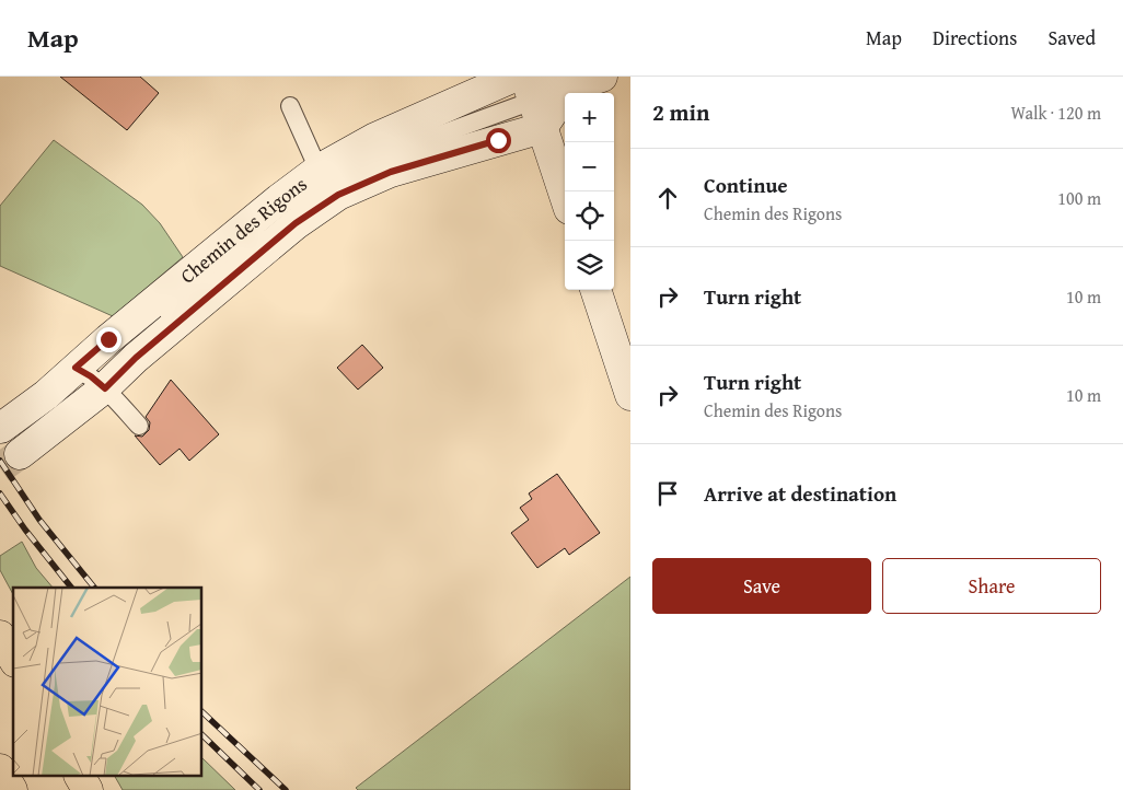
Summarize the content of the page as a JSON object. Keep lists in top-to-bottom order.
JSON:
{
  "streets": {
    "street": ["Chemin des Rigons"]
  },
  "page": {
    "header": "Map",
    "nav": ["Map", "Directions", "Saved"],
    "heading": ["2 min", "Walk · 120 m"],
    "map_buttons": ["+", "−"],
    "list": [
      ["Continue", "Chemin des Rigons", "100 m"],
      ["Turn right", "10 m"],
      ["Turn right", "Chemin des Rigons", "10 m"],
      "Arrive at destination"
    ],
    "buttons": ["Save", "Share"]
  }
}
